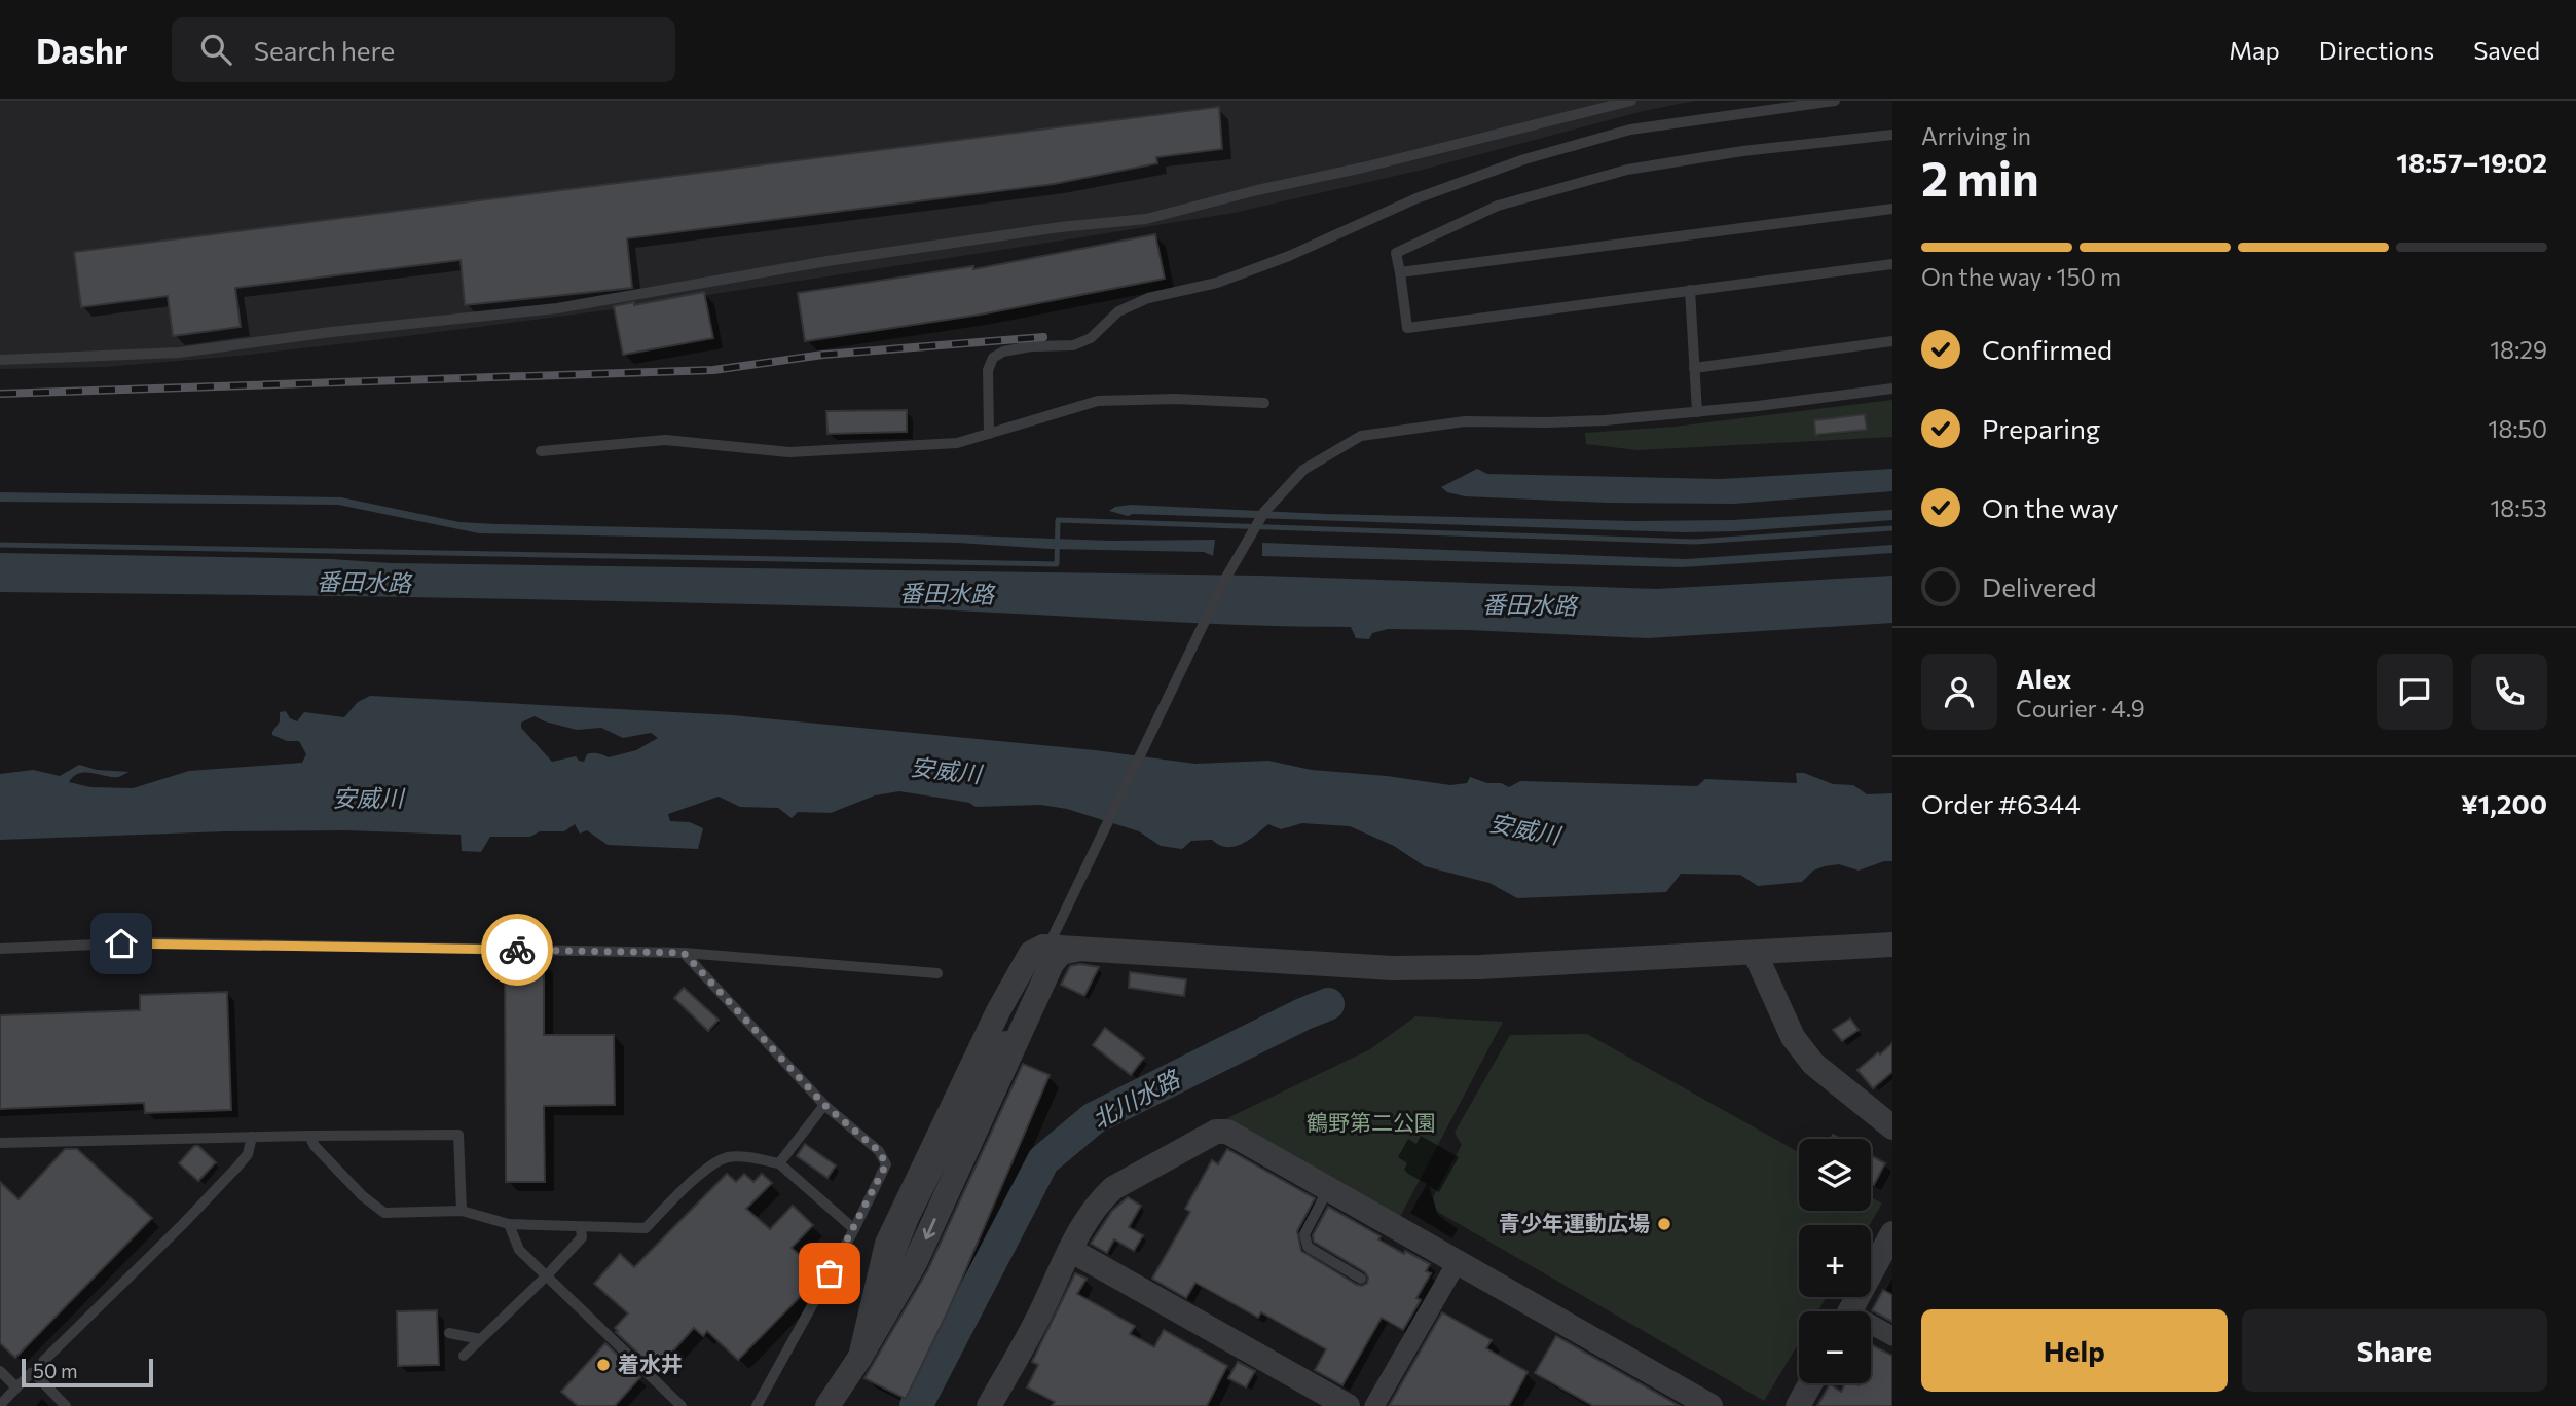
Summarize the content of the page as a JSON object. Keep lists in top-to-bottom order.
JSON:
{
  "water": ["番田水路", "安威川", "北川水路"],
  "parks": ["鶴野第二公園"],
  "places": ["青少年運動広場", "着水井"],
  "scale_bar": "50 m",
  "page": {
    "header": "Dashr",
    "search": "Search here",
    "nav": ["Map", "Directions", "Saved"],
    "heading": ["2 min", "Arriving in", "18:57–19:02"],
    "panel": [
      "Alex",
      "Courier · 4.9",
      "Order #6344",
      "¥1,200"
    ],
    "bar": "On the way · 150 m",
    "list": [
      ["Confirmed", "18:29"],
      ["Preparing", "18:50"],
      ["On the way", "18:53"],
      "Delivered"
    ],
    "map_buttons": ["+", "−"],
    "buttons": ["Help", "Share"],
    "scale": "50 m"
  }
}
